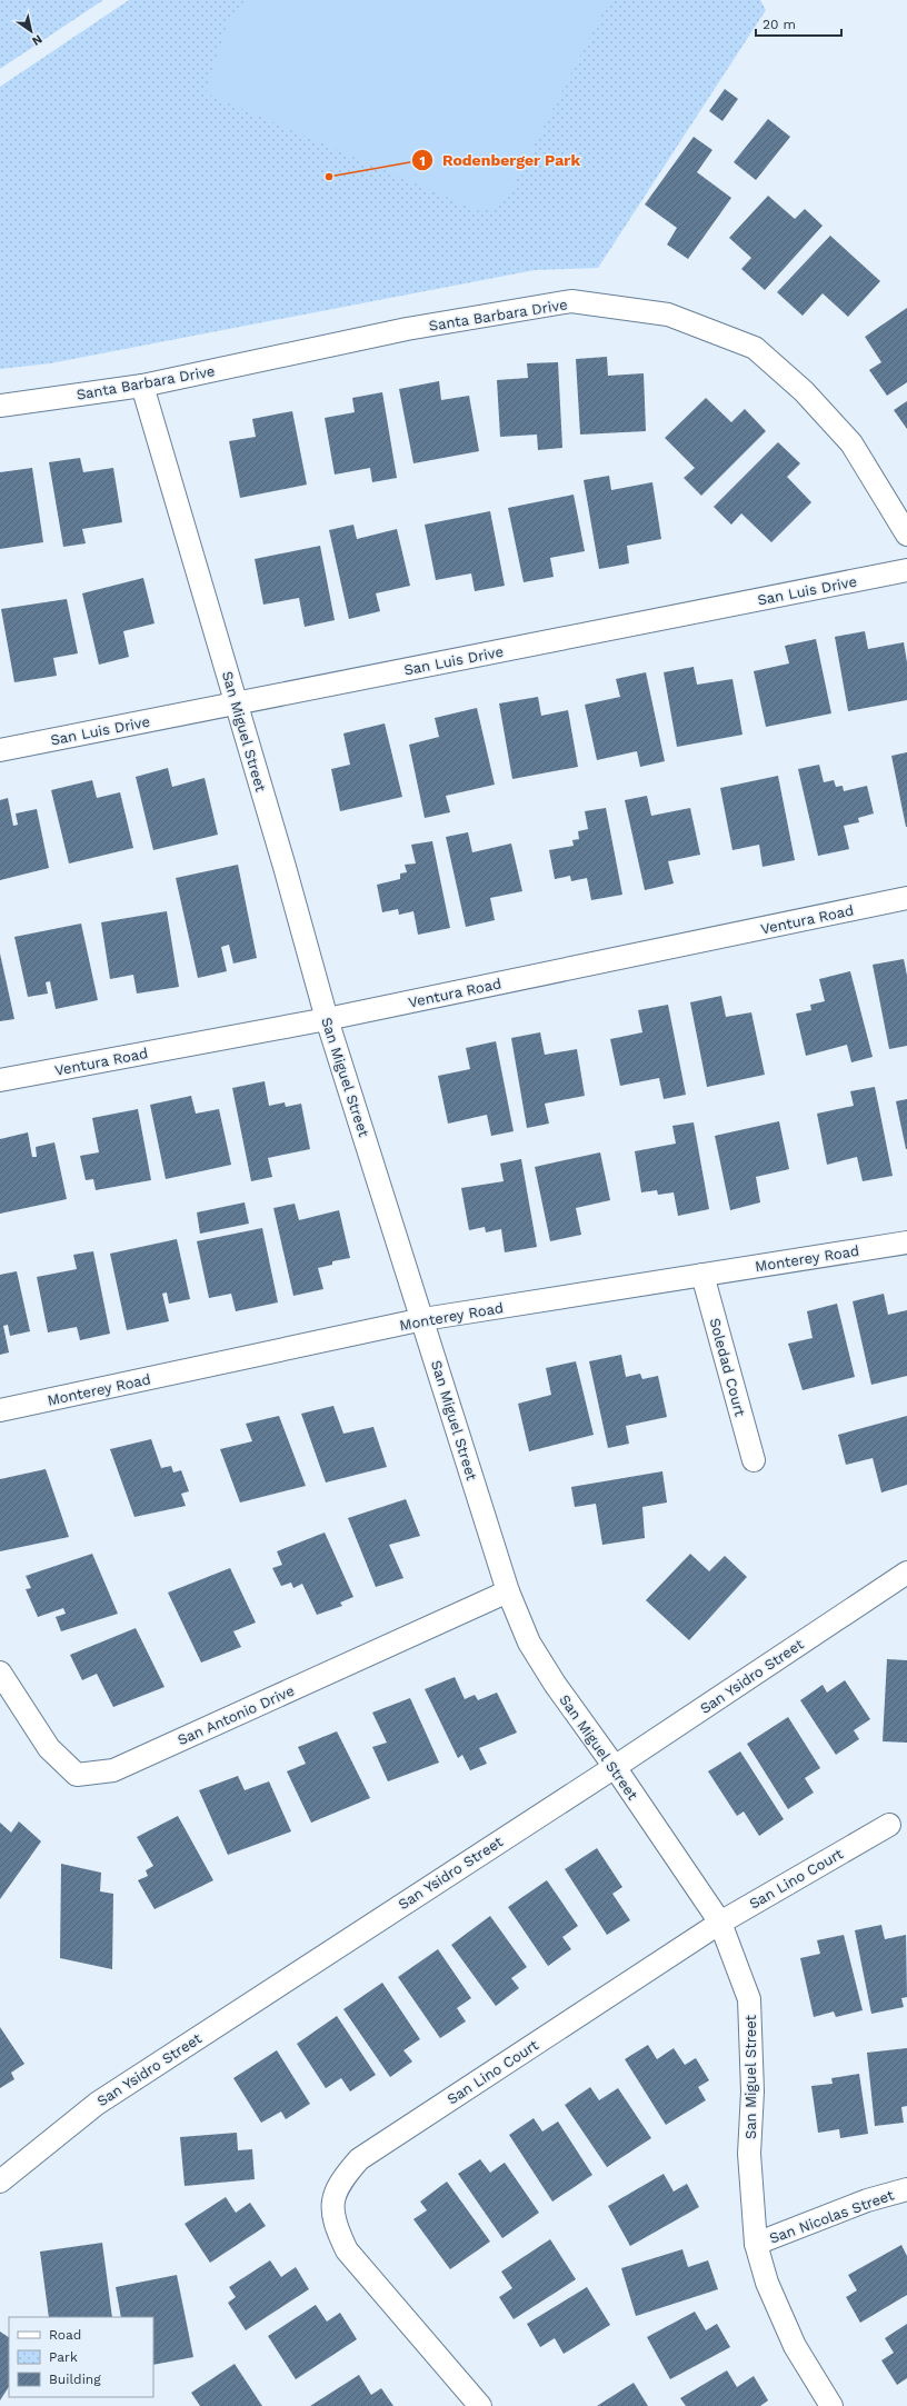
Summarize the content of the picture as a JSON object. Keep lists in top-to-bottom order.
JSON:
{
  "streets": {
    "street": [
      "Santa Barbara Drive",
      "San Luis Drive",
      "San Miguel Street",
      "Ventura Road",
      "Monterey Road",
      "Soledad Court",
      "San Ysidro Street",
      "San Antonio Drive",
      "San Lino Court",
      "San Nicolas Street"
    ]
  },
  "crossings": [
    ["Santa Barbara Drive", "San Miguel Street"],
    ["San Luis Drive", "San Miguel Street"],
    ["San Miguel Street", "Ventura Road"],
    ["San Miguel Street", "Monterey Road"],
    ["San Miguel Street", "San Ysidro Street"],
    ["San Miguel Street", "San Antonio Drive"],
    ["San Miguel Street", "San Lino Court"],
    ["San Miguel Street", "San Nicolas Street"],
    ["Monterey Road", "Soledad Court"]
  ],
  "places": ["Rodenberger Park"],
  "legend": ["Road", "Park", "Building"],
  "scale_bar": "20 m",
  "north": "bottom right"
}
